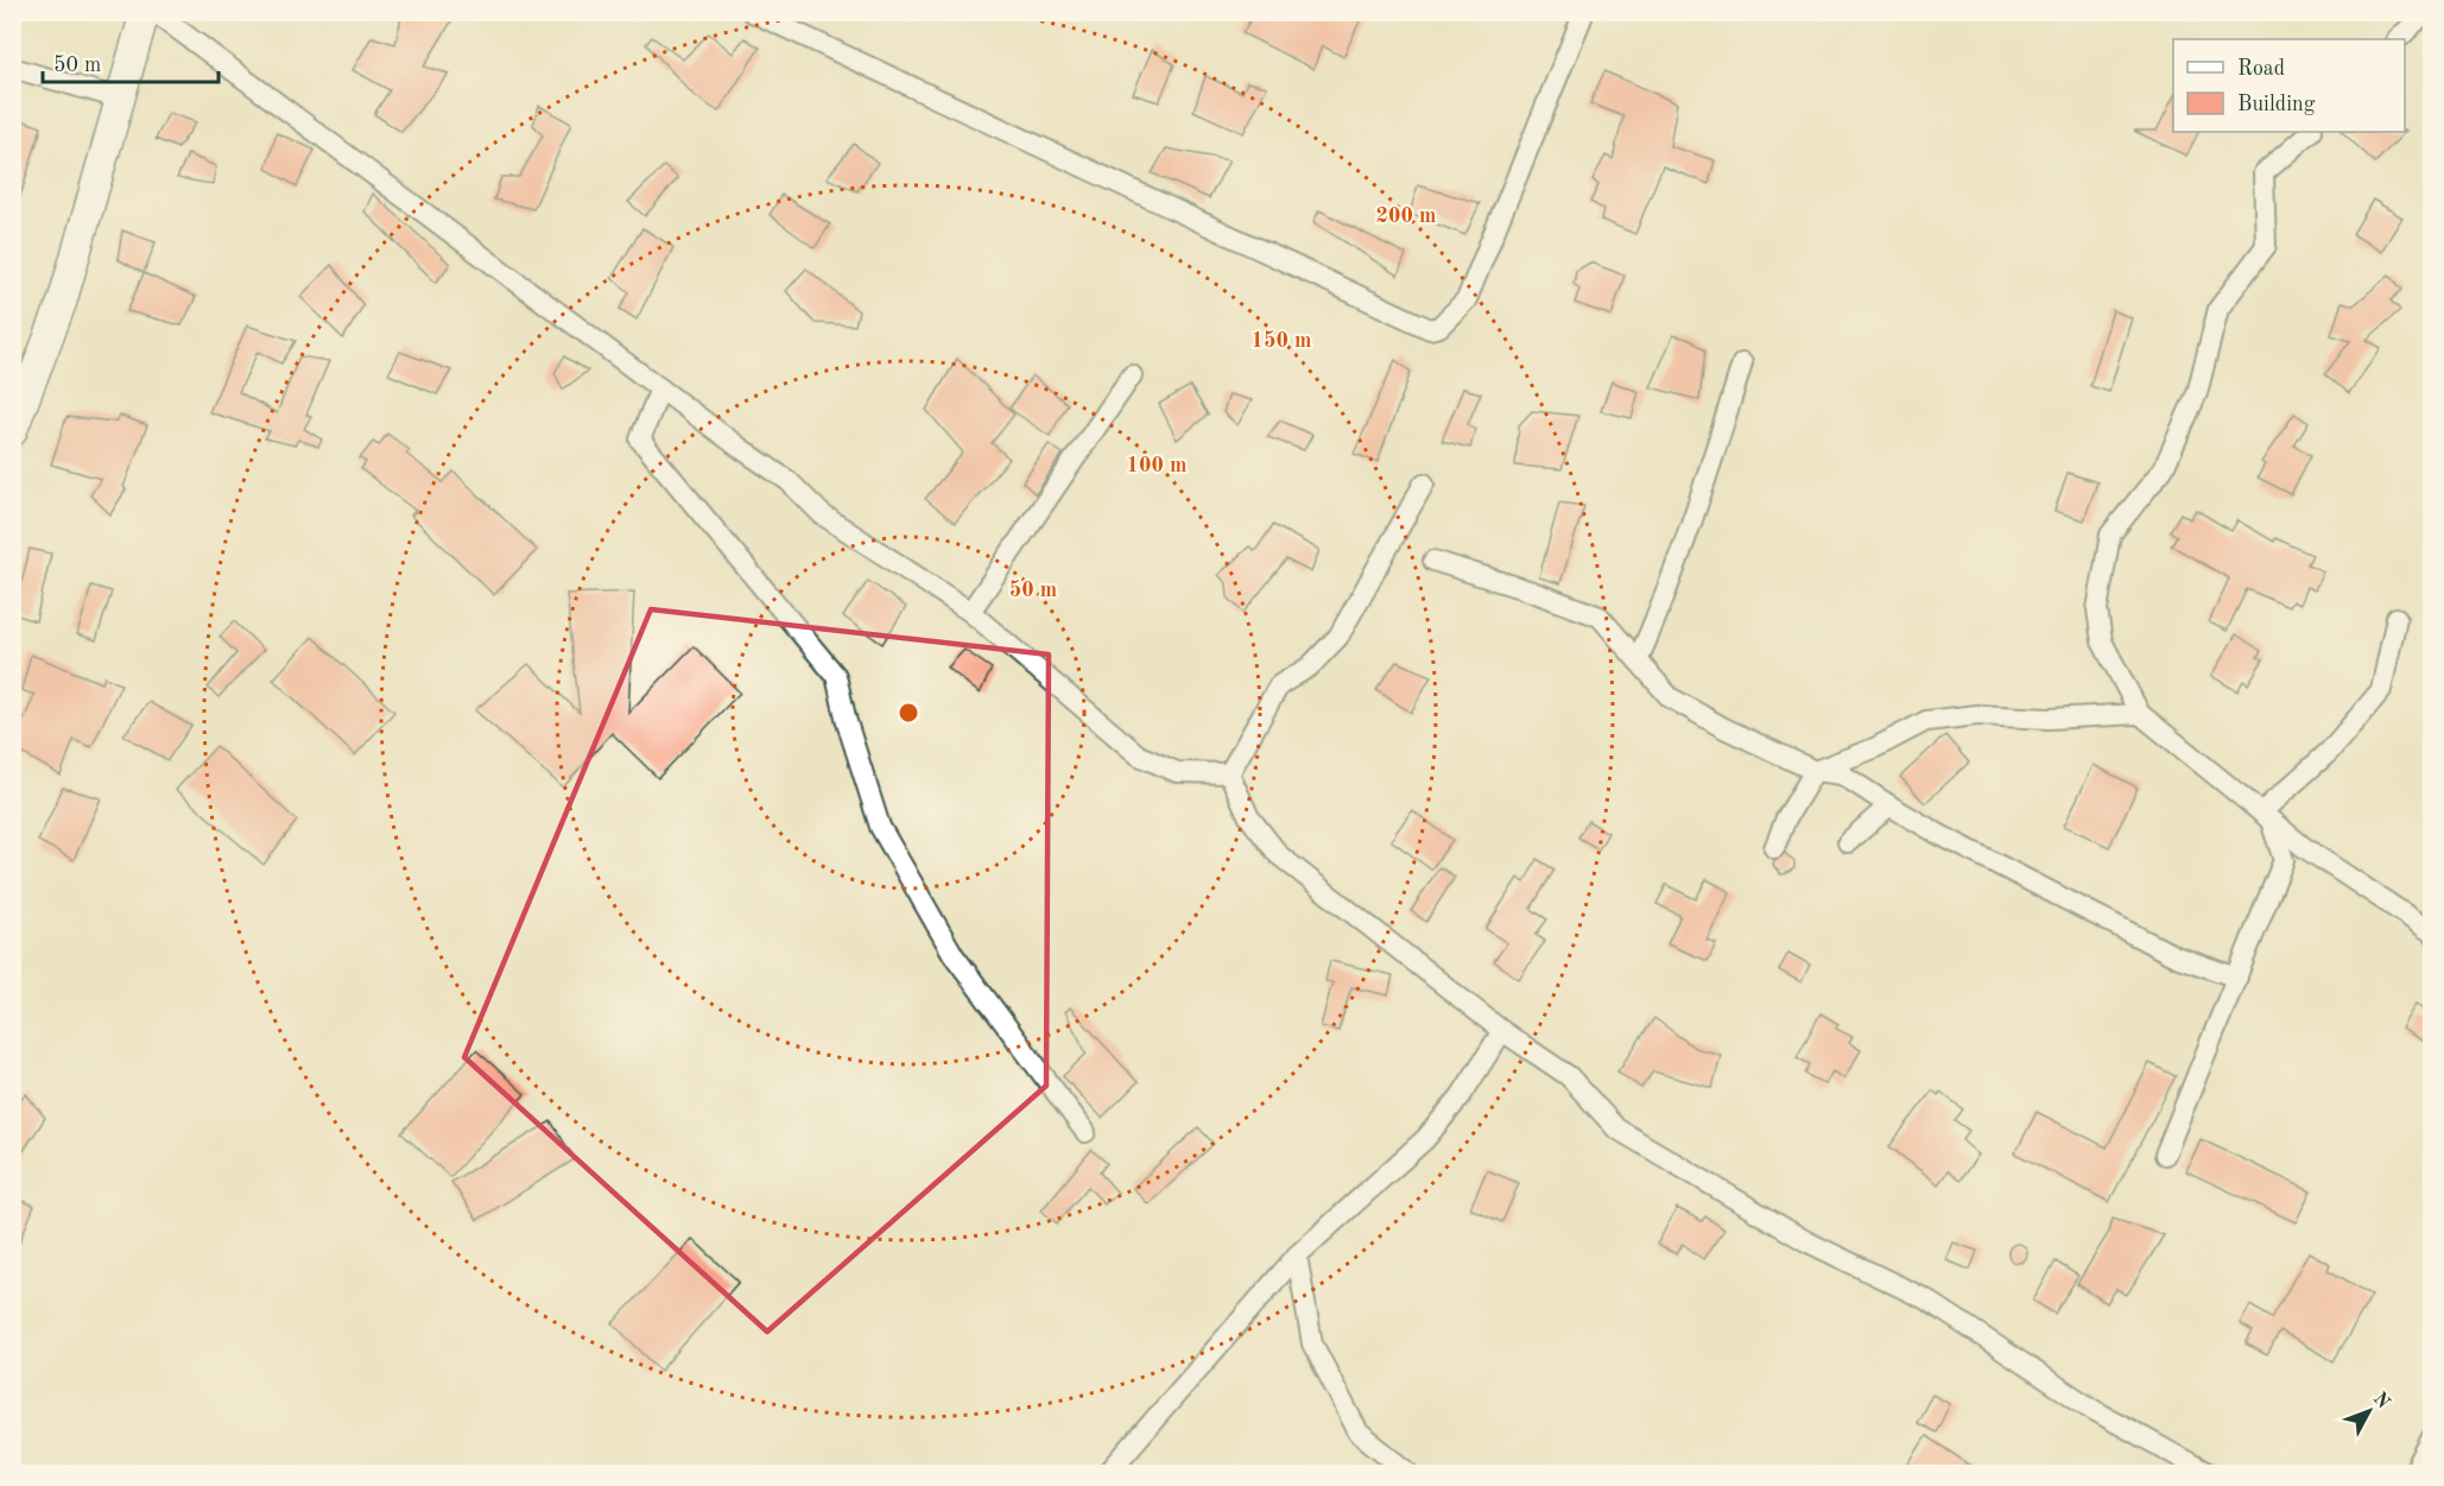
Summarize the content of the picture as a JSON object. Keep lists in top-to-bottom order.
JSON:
{
  "legend": ["Road", "Building"],
  "scale_bar": "50 m",
  "north": "top right",
  "rings": [
    "200 m",
    "150 m",
    "100 m",
    "50 m"
  ]
}
